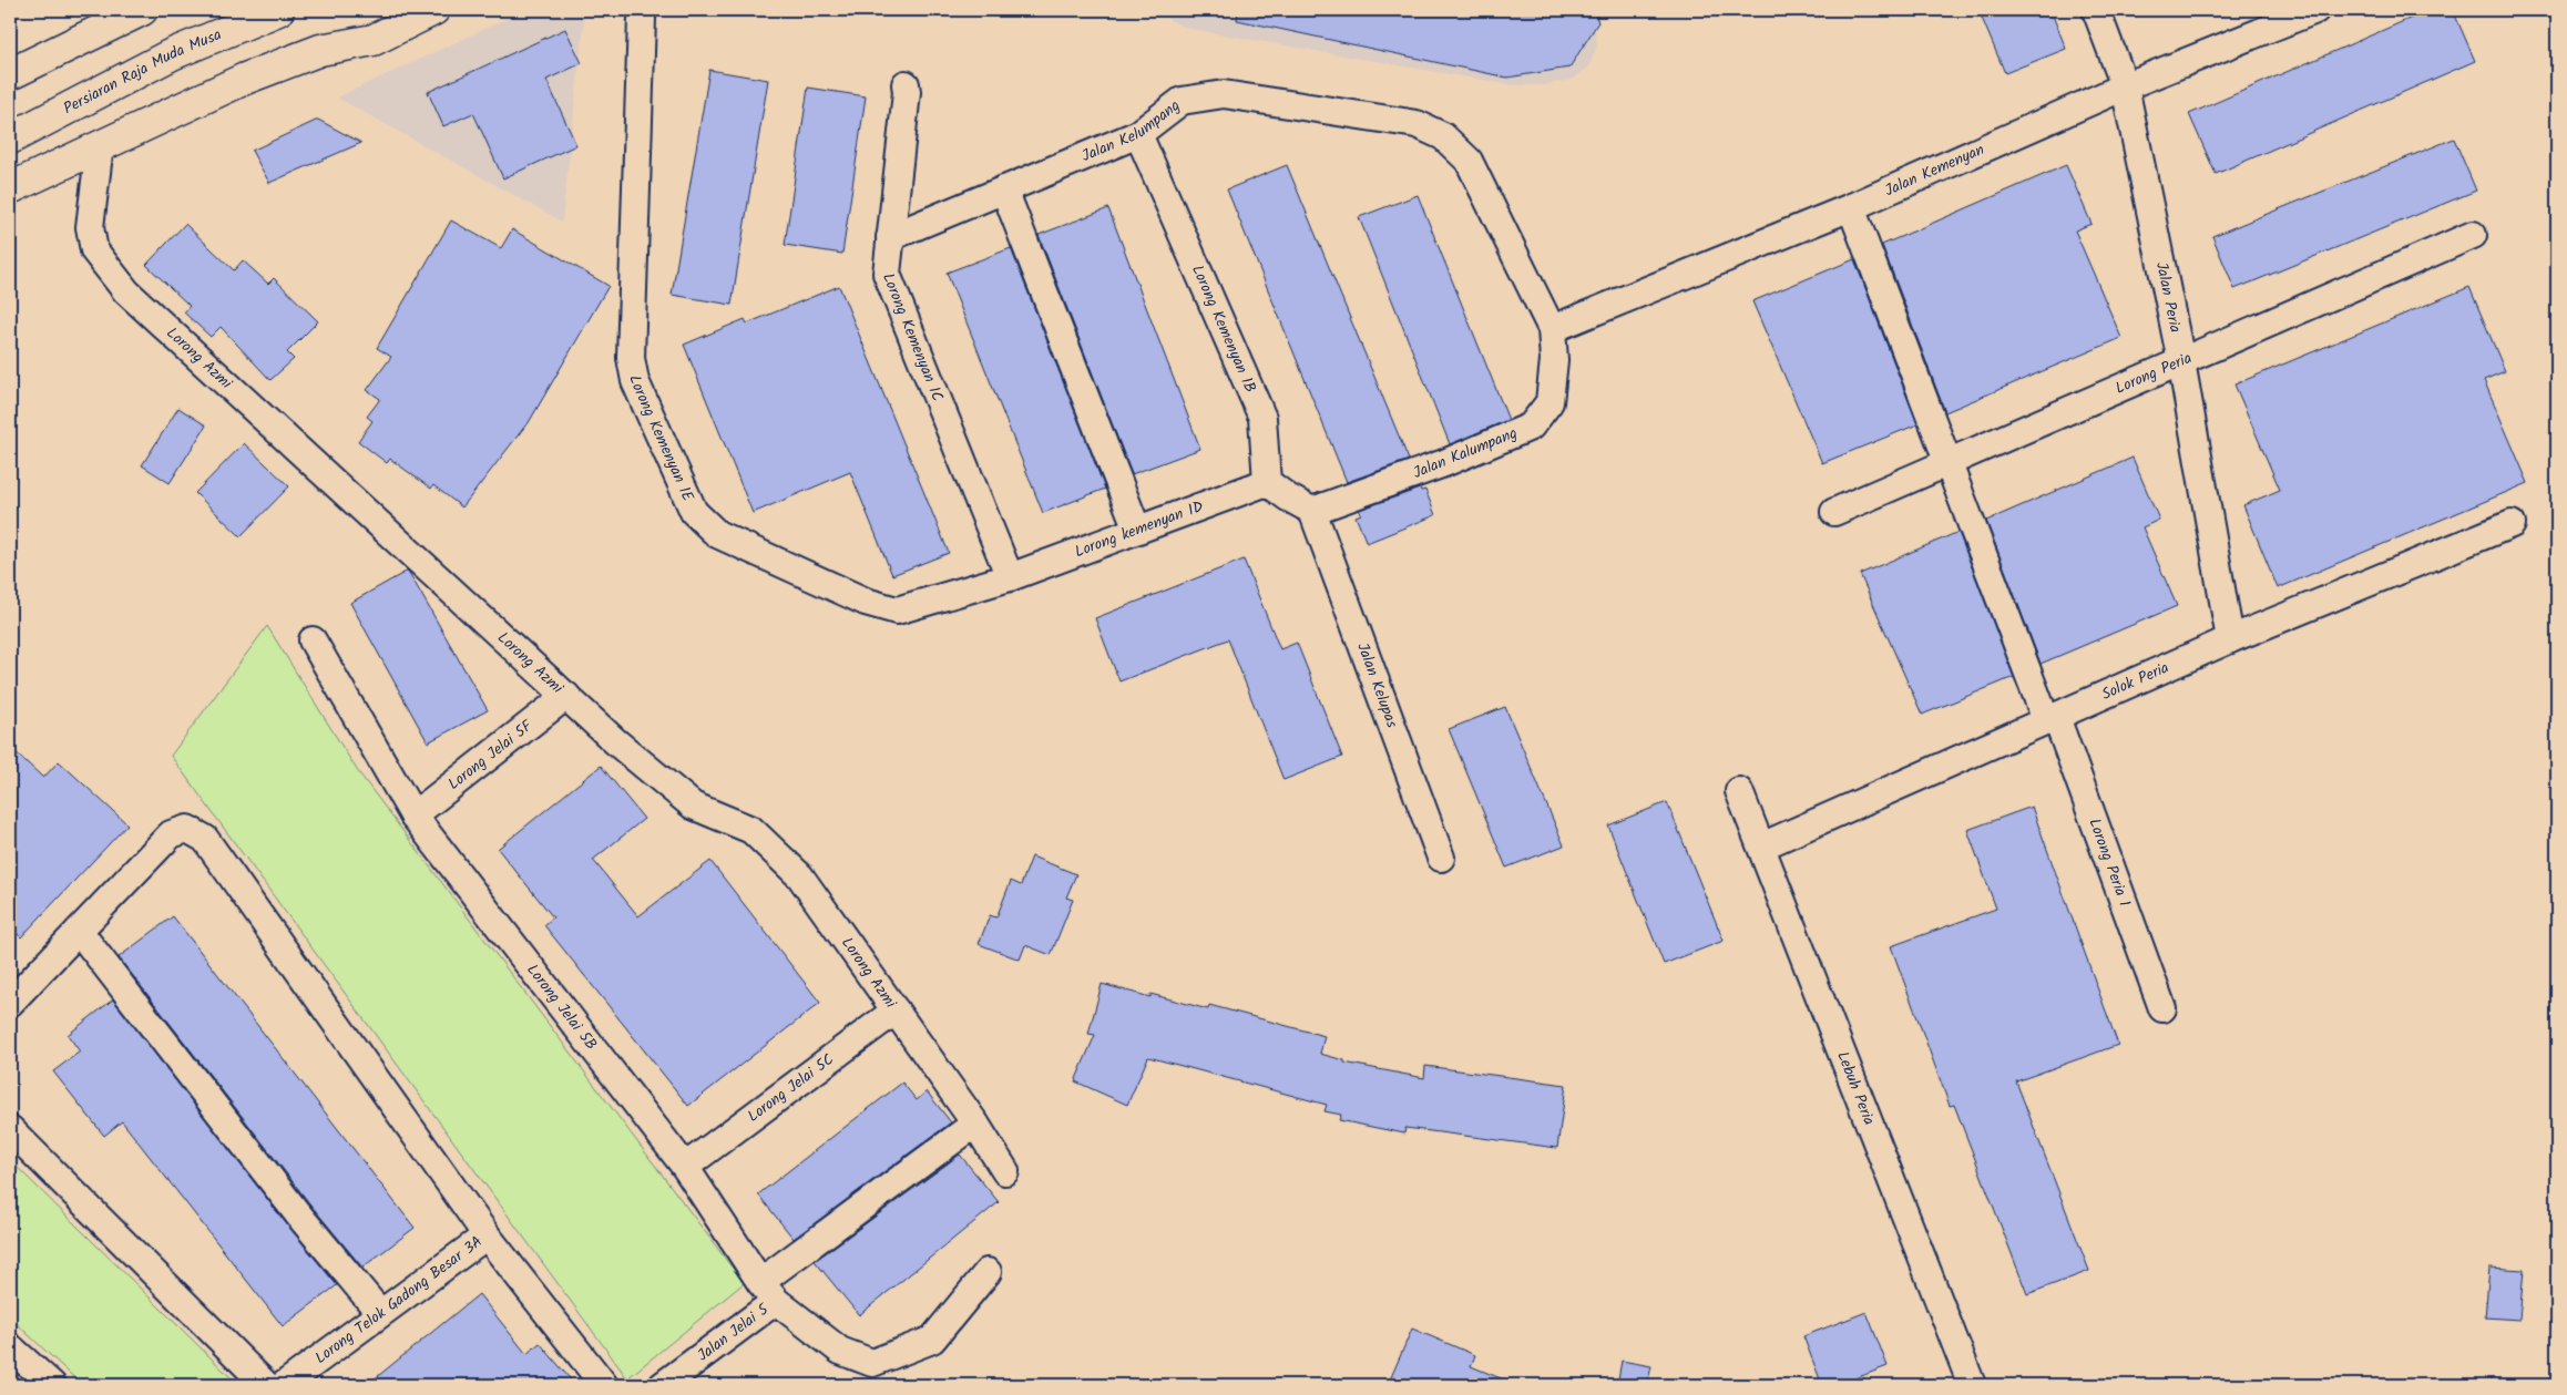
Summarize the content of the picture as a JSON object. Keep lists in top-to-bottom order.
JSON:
{
  "streets": {
    "street": [
      "Persiaran Raja Muda Musa",
      "Jalan Kelumpang",
      "Jalan Kemenyan",
      "Jalan Peria",
      "Lorong Kemenyan 1B",
      "Lorong Kemenyan 1C",
      "Lorong Azmi",
      "Lorong Peria",
      "Lorong Kemenyan 1E",
      "Jalan Kalumpang",
      "Lorong kemenyan 1D",
      "Solok Peria",
      "Jalan Kelupas",
      "Lorong Jelai 5F",
      "Lorong Peria 1",
      "Lorong Jelai 5B",
      "Lorong Jelai 5C",
      "Lebuh Peria",
      "Lorong Telok Gadong Besar 3A",
      "Jalan Jelai 5"
    ]
  },
  "crossings": [
    ["Jalan Kelumpang", "Lorong Kemenyan 1B"],
    ["Jalan Kelumpang", "Lorong Kemenyan 1C"],
    ["Jalan Kelumpang", "Jalan Kalumpang"],
    ["Jalan Kemenyan", "Jalan Peria"],
    ["Jalan Kemenyan", "Jalan Kalumpang"],
    ["Jalan Kemenyan", "Lorong Peria 1"],
    ["Jalan Peria", "Lorong Peria"],
    ["Jalan Peria", "Solok Peria"],
    ["Lorong Kemenyan 1B", "Lorong kemenyan 1D"],
    ["Lorong Kemenyan 1C", "Lorong Kemenyan 1E"],
    ["Lorong Kemenyan 1C", "Lorong kemenyan 1D"],
    ["Lorong Azmi", "Lorong Jelai 5F"],
    ["Lorong Azmi", "Lorong Jelai 5C"],
    ["Lorong Azmi", "Jalan Jelai 5"],
    ["Lorong Peria", "Lorong Peria 1"],
    ["Lorong Kemenyan 1E", "Lorong kemenyan 1D"],
    ["Jalan Kalumpang", "Jalan Kelupas"],
    ["Solok Peria", "Lorong Peria 1"],
    ["Solok Peria", "Lebuh Peria"],
    ["Lorong Jelai 5F", "Lorong Jelai 5B"],
    ["Lorong Jelai 5B", "Lorong Jelai 5C"],
    ["Lorong Jelai 5B", "Jalan Jelai 5"]
  ]
}
